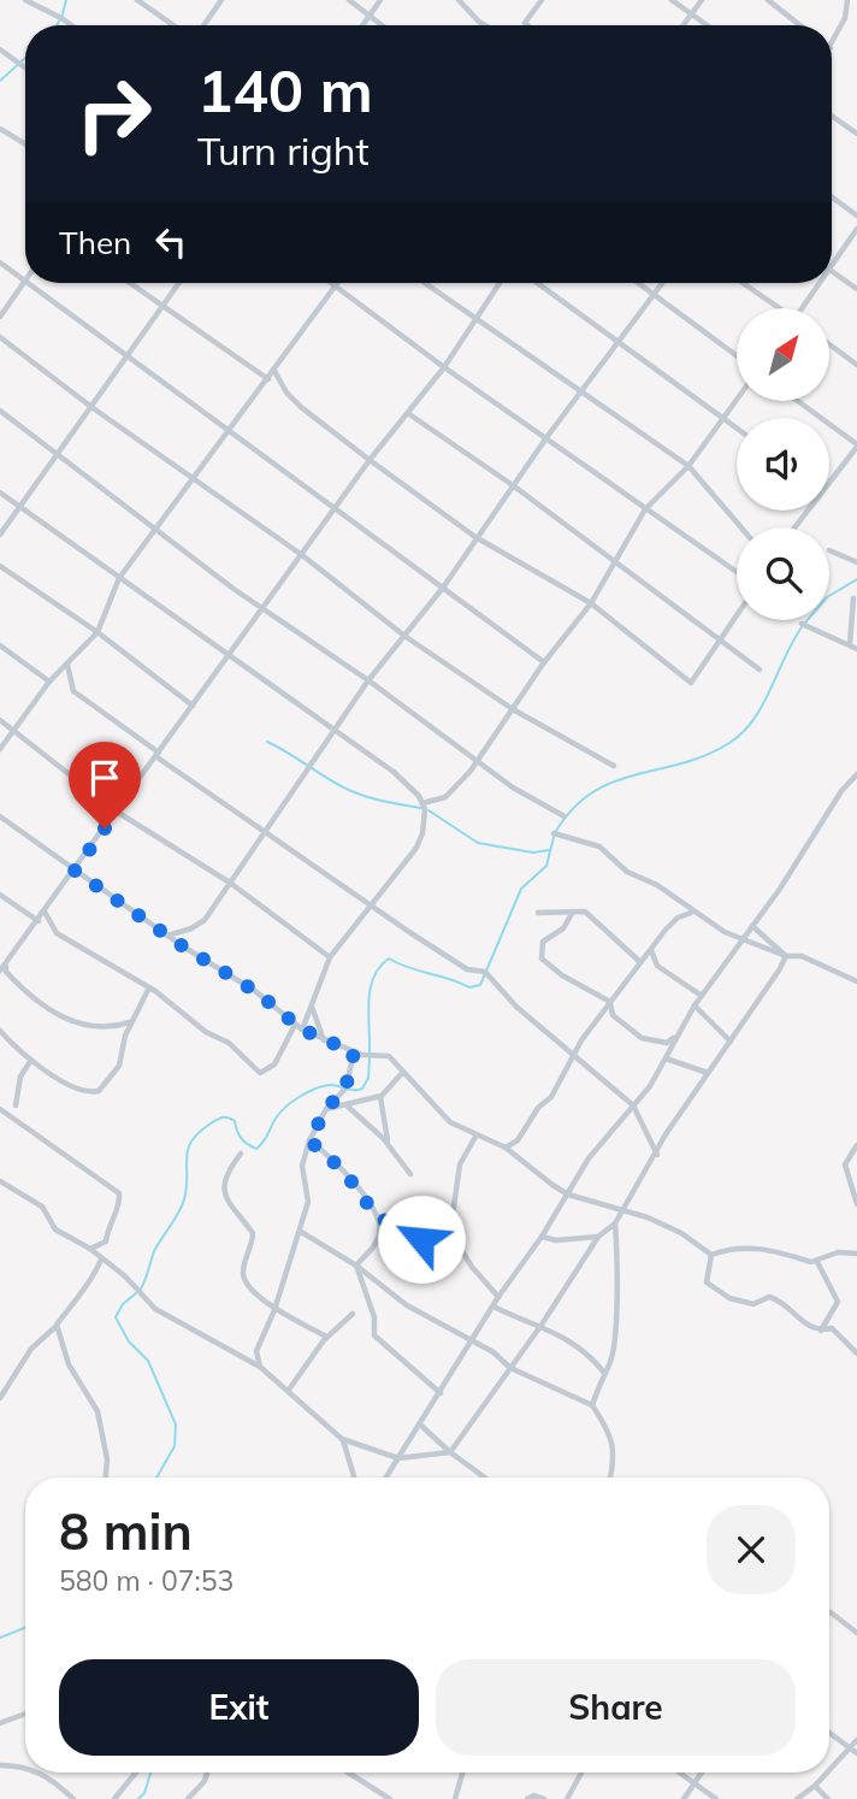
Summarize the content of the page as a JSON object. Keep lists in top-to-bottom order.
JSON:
{
  "north": "top right",
  "page": {
    "turn": ["140 m", "Turn right"],
    "then": "Then",
    "heading": ["8 min", "580 m · 07:53"],
    "buttons": ["Exit", "Share"]
  }
}
